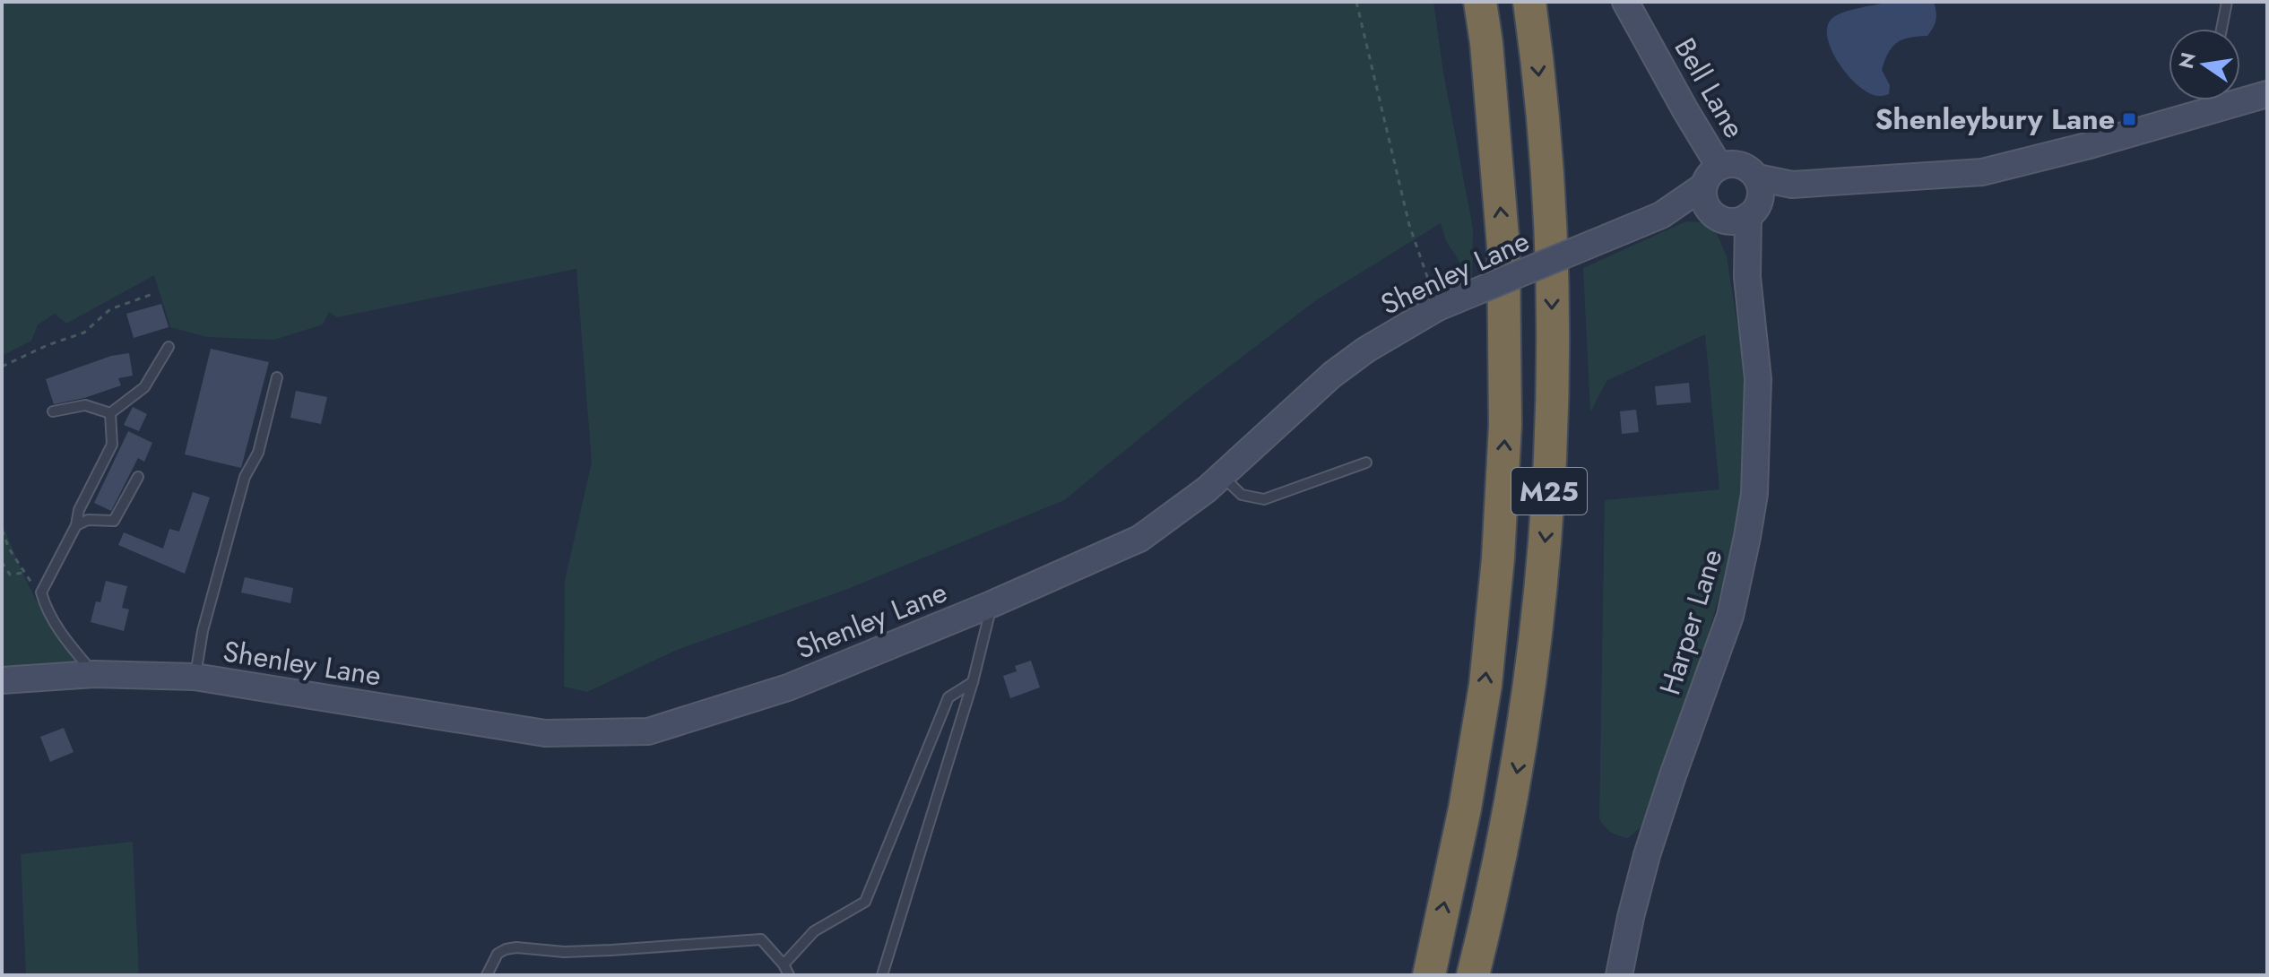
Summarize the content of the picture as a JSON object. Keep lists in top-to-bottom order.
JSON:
{
  "streets": {
    "highway": ["M25"],
    "main road": ["Bell Lane", "Shenley Lane", "Harper Lane"]
  },
  "crossings": [
    ["Bell Lane", "Shenley Lane"],
    ["Bell Lane", "Harper Lane"],
    ["Shenley Lane", "Harper Lane"]
  ],
  "places": {
    "transit": ["Shenleybury Lane"]
  },
  "north": "left"
}
